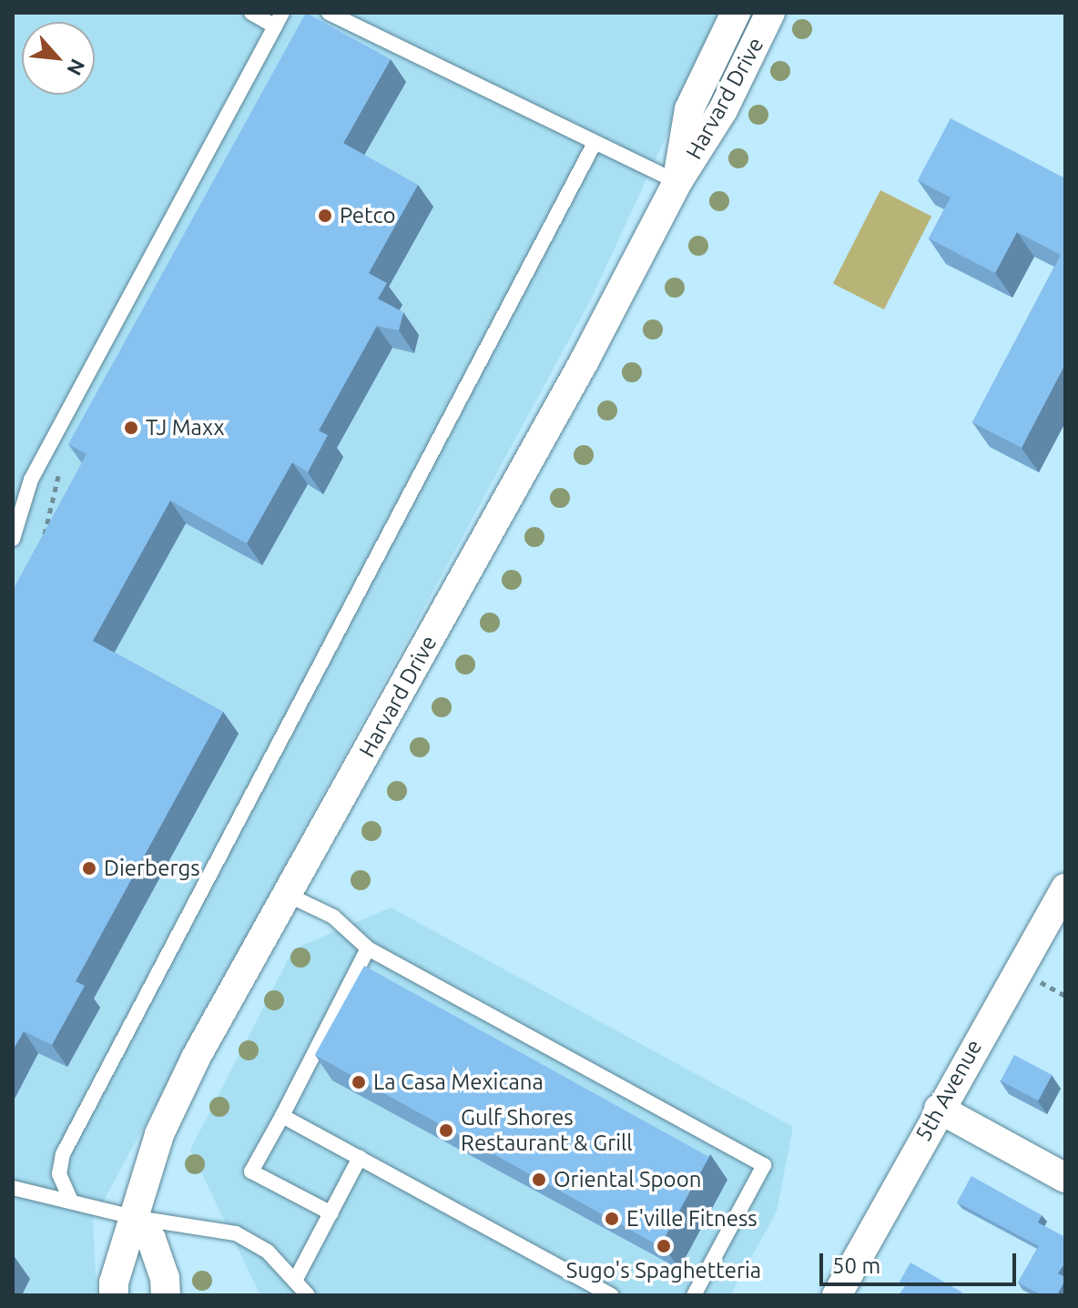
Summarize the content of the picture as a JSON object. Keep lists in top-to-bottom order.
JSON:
{
  "streets": {
    "street": ["Harvard Drive", "5th Avenue"]
  },
  "places": [
    "Petco",
    "TJ Maxx",
    "Dierbergs",
    "La Casa Mexicana",
    "Gulf Shores Restaurant & Grill",
    "Oriental Spoon",
    "E'ville Fitness",
    "Sugo's Spaghetteria"
  ],
  "scale_bar": "50 m",
  "north": "bottom right"
}
